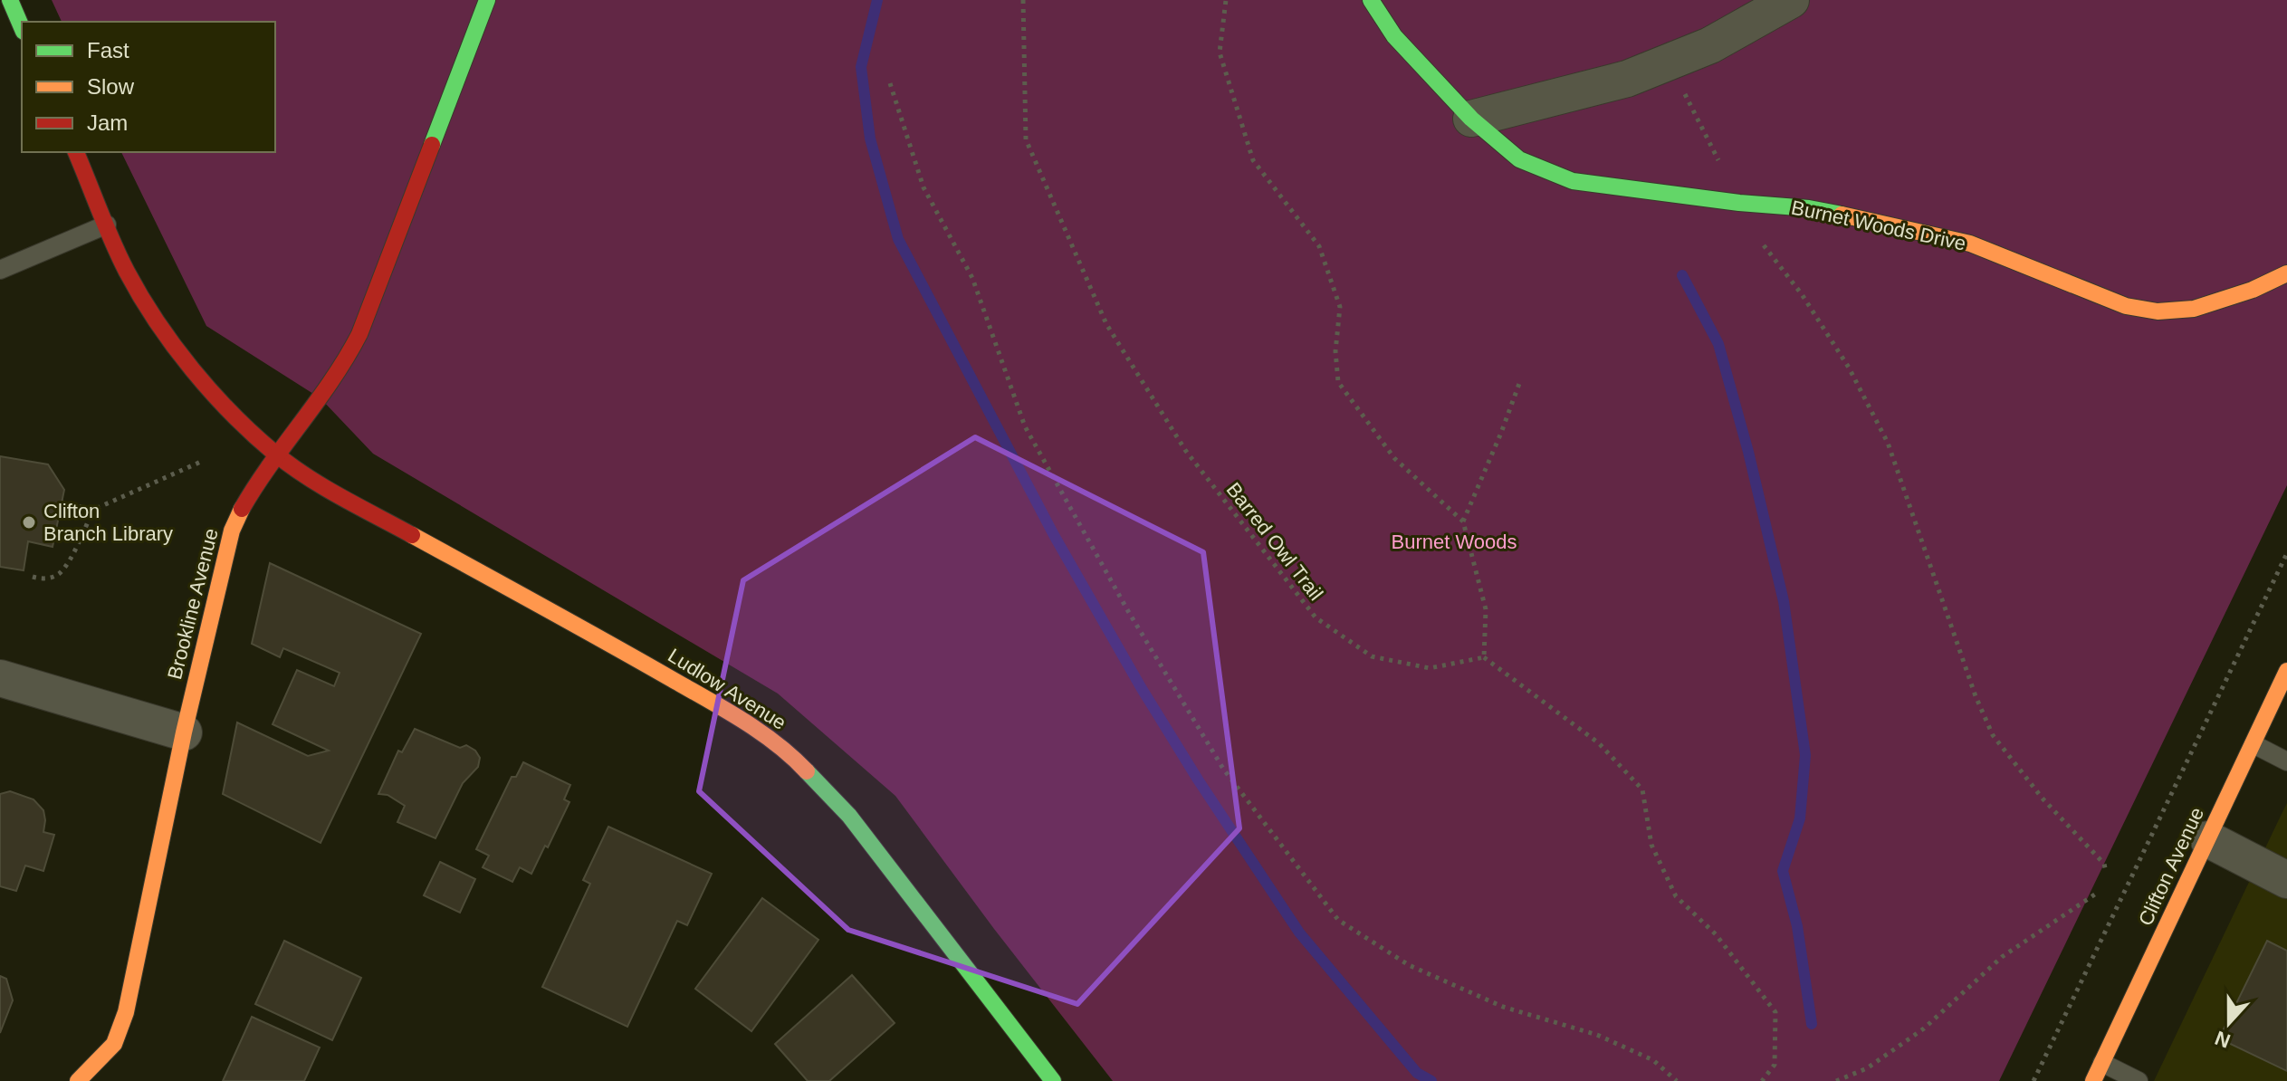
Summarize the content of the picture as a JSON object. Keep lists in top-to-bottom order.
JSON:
{
  "streets": {
    "street": [
      "Burnet Woods Drive",
      "Brookline Avenue",
      "Ludlow Avenue",
      "Clifton Avenue"
    ],
    "path": ["Barred Owl Trail"]
  },
  "crossings": [
    ["Brookline Avenue", "Ludlow Avenue"]
  ],
  "parks": ["Burnet Woods"],
  "places": ["Clifton Branch Library"],
  "legend": ["Fast", "Slow", "Jam"],
  "north": "bottom"
}
